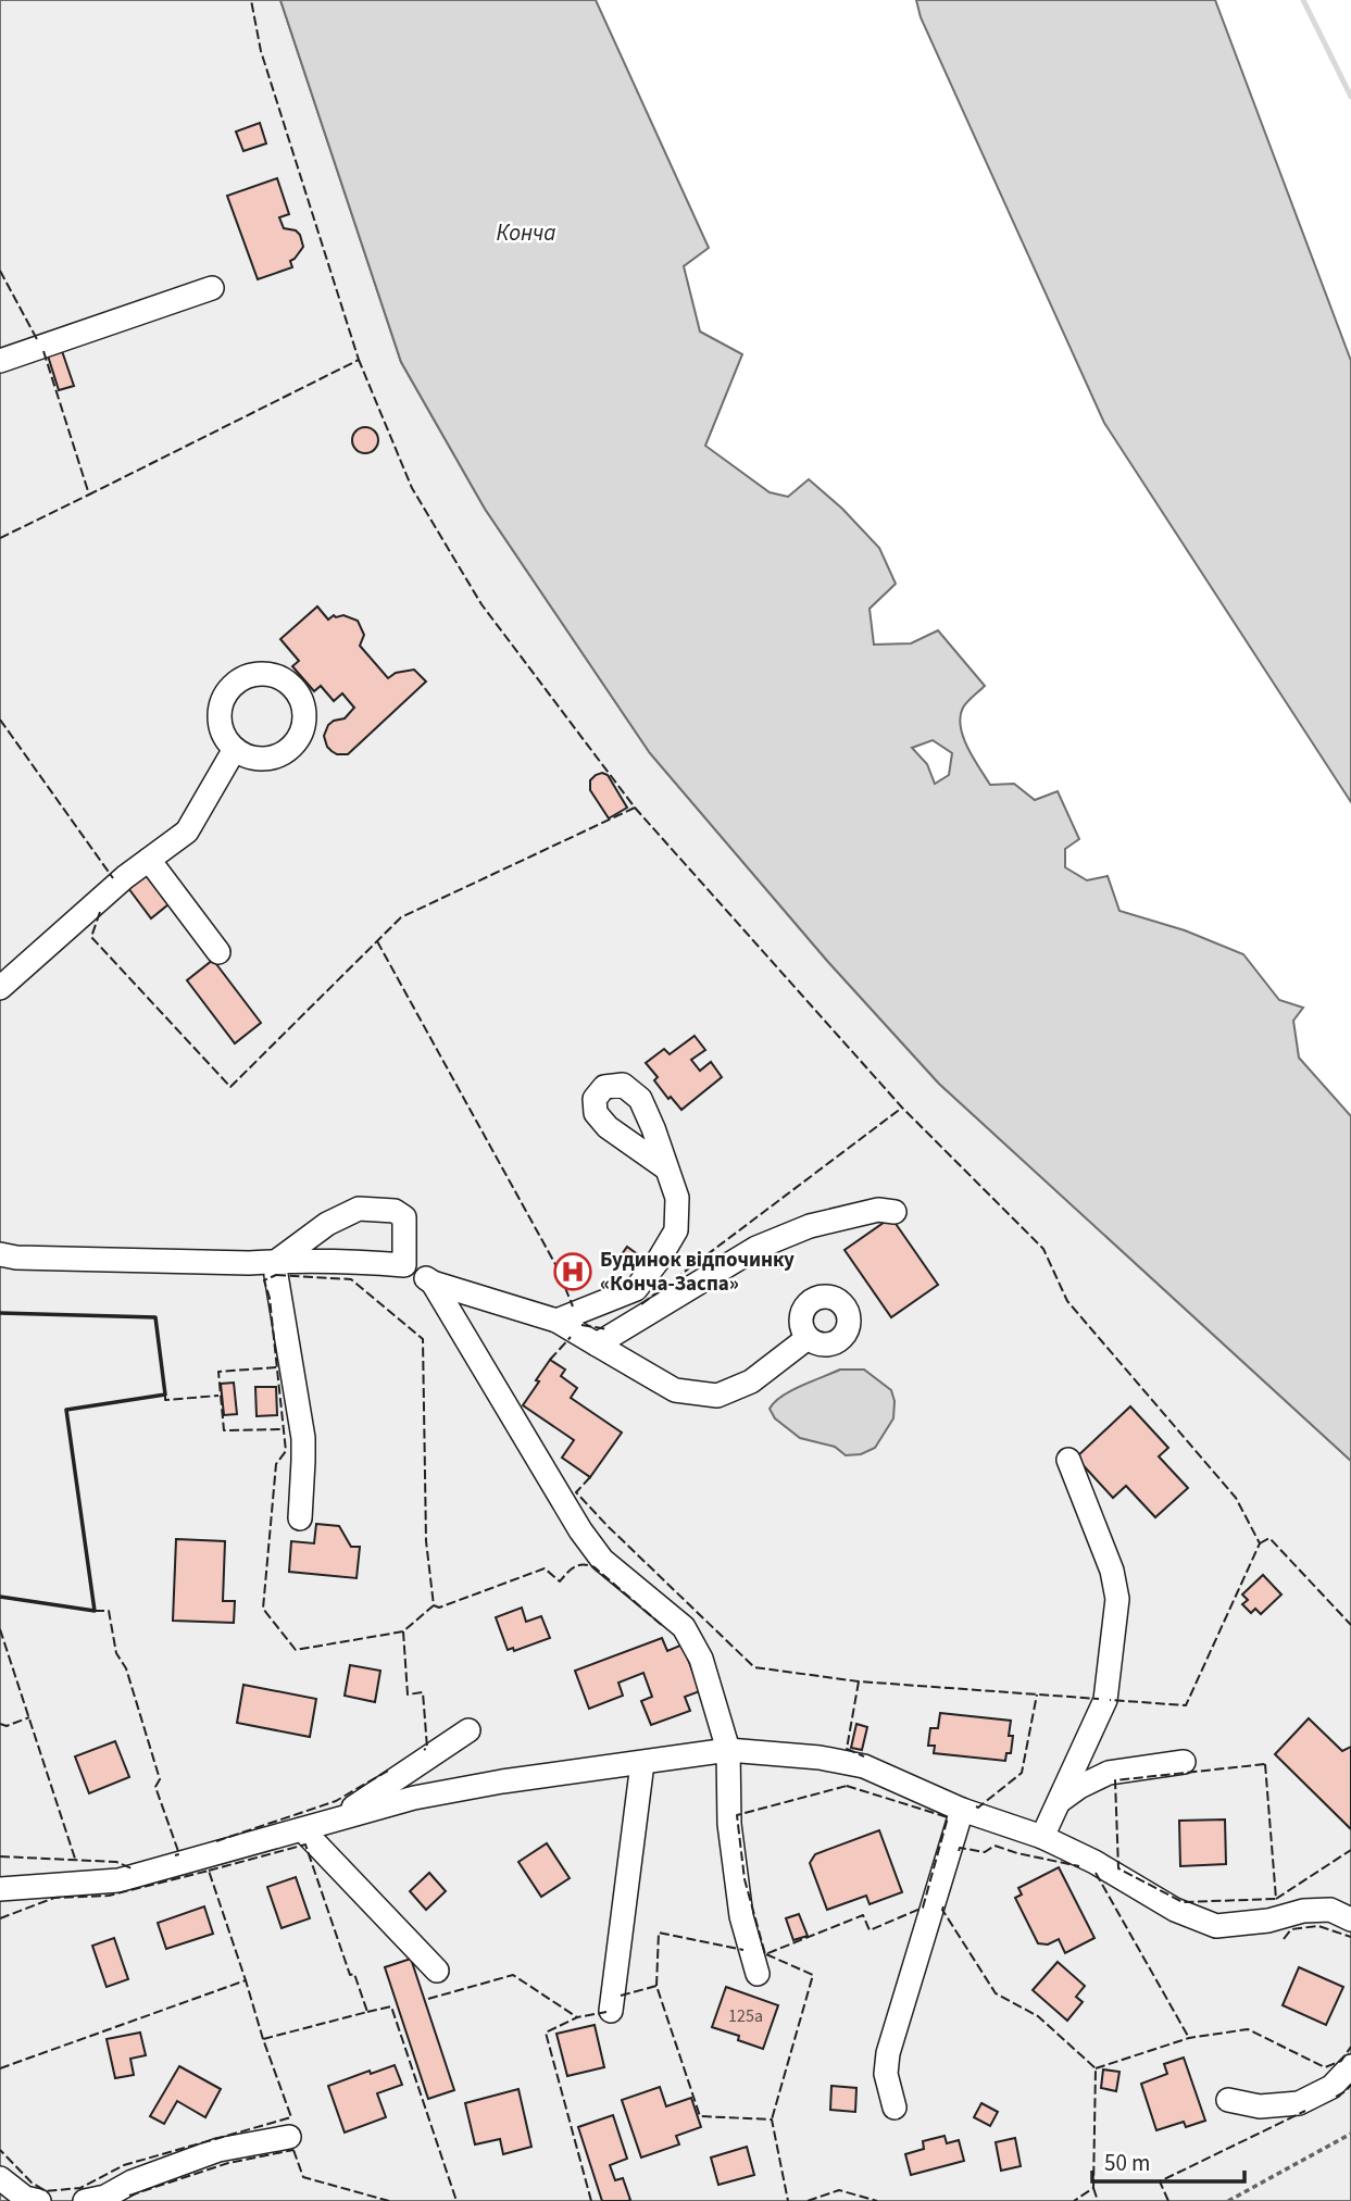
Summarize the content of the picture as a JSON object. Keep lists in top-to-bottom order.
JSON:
{
  "water": ["Конча"],
  "places": {
    "hospital": ["Будинок відпочинку «Конча-Заспа»"]
  },
  "house_numbers": ["125а"],
  "scale_bar": "50 m"
}
